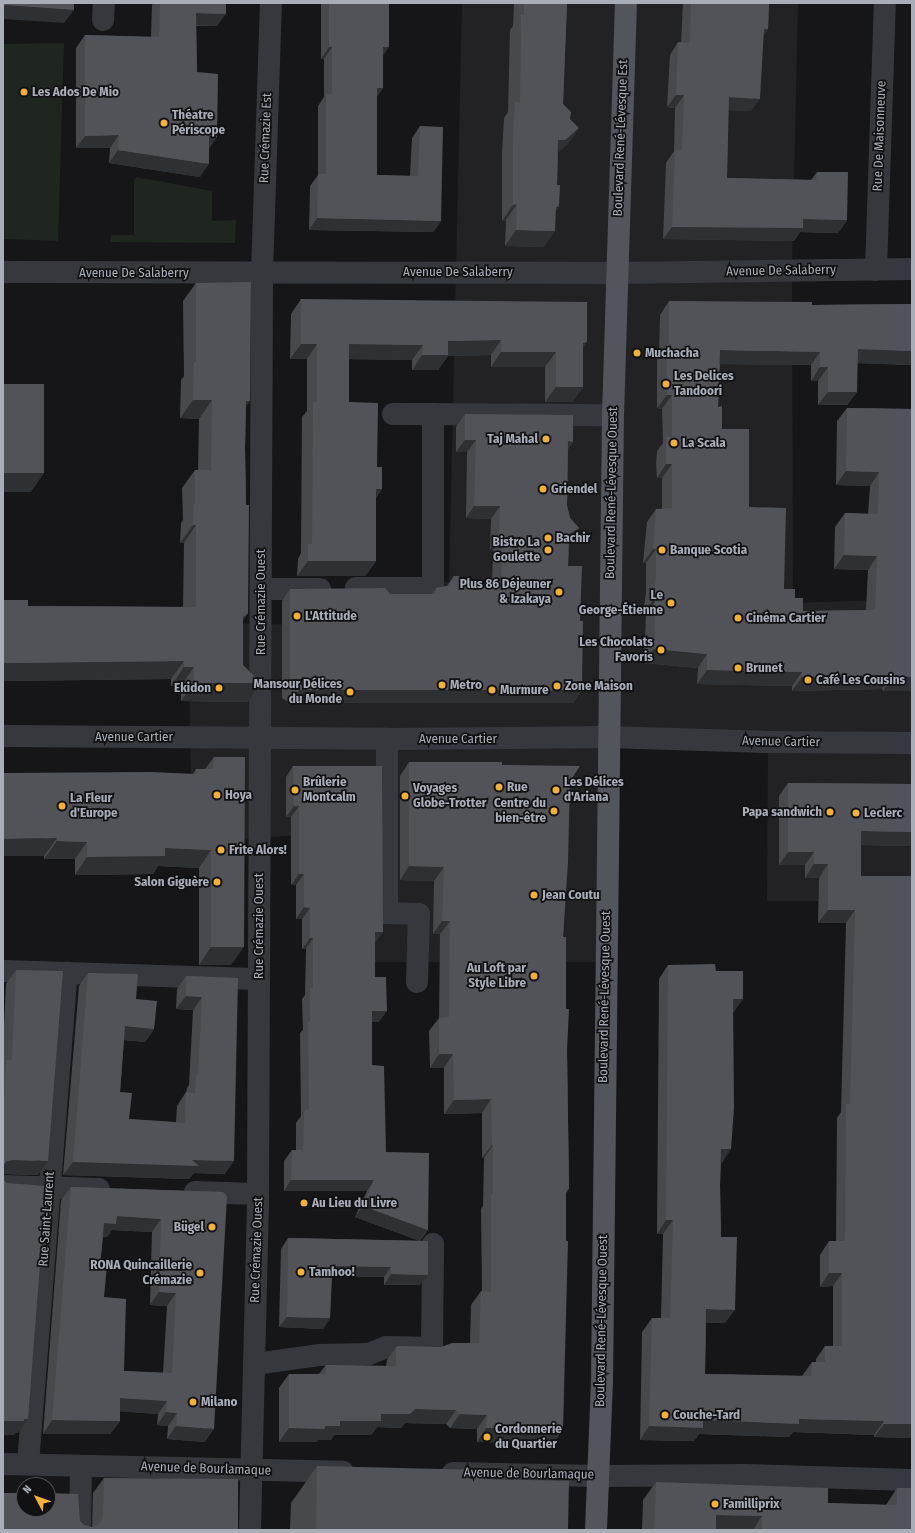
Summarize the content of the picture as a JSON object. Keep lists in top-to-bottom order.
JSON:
{
  "streets": {
    "main road": ["Boulevard René-Lévesque Est", "Boulevard René-Lévesque Ouest"],
    "street": [
      "Rue De Maisonneuve",
      "Rue Crémazie Est",
      "Avenue De Salaberry",
      "Rue Crémazie Ouest",
      "Avenue Cartier",
      "Rue Saint-Laurent",
      "Avenue de Bourlamaque"
    ]
  },
  "crossings": [
    ["Rue De Maisonneuve", "Avenue De Salaberry"],
    ["Rue Crémazie Est", "Avenue De Salaberry"],
    ["Rue Crémazie Est", "Rue Crémazie Ouest"],
    ["Boulevard René-Lévesque Est", "Avenue De Salaberry"],
    ["Boulevard René-Lévesque Est", "Boulevard René-Lévesque Ouest"],
    ["Avenue De Salaberry", "Boulevard René-Lévesque Ouest"],
    ["Avenue De Salaberry", "Rue Crémazie Ouest"],
    ["Boulevard René-Lévesque Ouest", "Avenue Cartier"],
    ["Boulevard René-Lévesque Ouest", "Avenue de Bourlamaque"],
    ["Rue Crémazie Ouest", "Avenue Cartier"],
    ["Rue Crémazie Ouest", "Avenue de Bourlamaque"],
    ["Rue Saint-Laurent", "Avenue de Bourlamaque"]
  ],
  "places": [
    "Les Ados De Mio",
    "Théatre Périscope",
    "Muchacha",
    "Les Delices Tandoori",
    "Taj Mahal",
    "La Scala",
    "Griendel",
    "Bachir",
    "Bistro La Goulette",
    "Banque Scotia",
    "Plus 86 Déjeuner & Izakaya",
    "Le George-Étienne",
    "L'Attitude",
    "Cinéma Cartier",
    "Les Chocolats Favoris",
    "Brunet",
    "Café Les Cousins",
    "Metro",
    "Zone Maison",
    "Ekidon",
    "Murmure",
    "Mansour Délices du Monde",
    "Rue",
    "Brûlerie Montcalm",
    "Les Délices d'Ariana",
    "Hoya",
    "Voyages Globe-Trotter",
    "La Fleur d'Europe",
    "Centre du bien-être",
    "Papa sandwich",
    "Leclerc",
    "Frite Alors!",
    "Salon Giguère",
    "Jean Coutu",
    "Au Loft par Style Libre",
    "Au Lieu du Livre",
    "Bügel",
    "Tamhoo!",
    "RONA Quincaillerie Crémazie",
    "Milano",
    "Couche-Tard",
    "Cordonnerie du Quartier",
    "Familliprix"
  ],
  "north": "top left"
}
